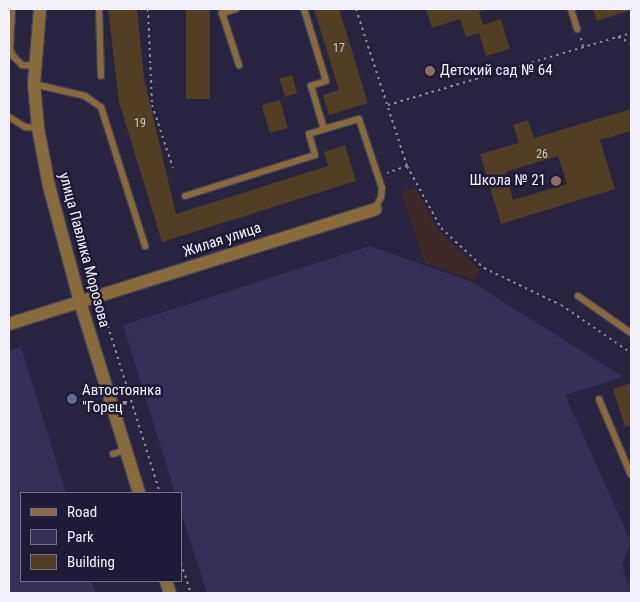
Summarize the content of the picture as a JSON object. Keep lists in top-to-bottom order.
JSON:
{
  "streets": {
    "street": ["Жилая улица", "улица Павлика Морозова"]
  },
  "crossings": [
    ["Жилая улица", "улица Павлика Морозова"]
  ],
  "places": ["Детский сад № 64", "Школа № 21", "Автостоянка \"Горец\""],
  "house_numbers": ["17", "19", "26"],
  "legend": ["Road", "Park", "Building"]
}
